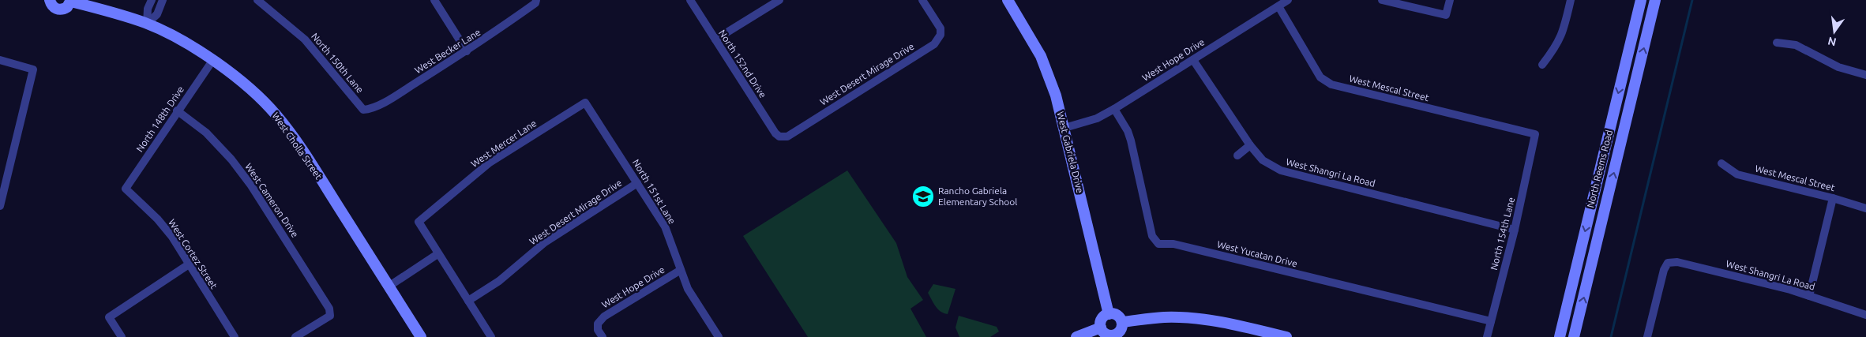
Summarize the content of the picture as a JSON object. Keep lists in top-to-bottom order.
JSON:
{
  "streets": {
    "street": [
      "West Becker Lane",
      "West Hope Drive",
      "North 150th Lane",
      "North 152nd Drive",
      "West Desert Mirage Drive",
      "West Mescal Street",
      "North 148th Drive",
      "West Mercer Lane",
      "West Cholla Street",
      "West Gabriela Drive",
      "North Reems Road",
      "West Shangri La Road",
      "North 151st Lane",
      "West Cameron Drive",
      "North 154th Lane",
      "West Cortez Street",
      "West Yucatan Drive"
    ]
  },
  "crossings": [
    ["West Becker Lane", "North 150th Lane"],
    ["West Hope Drive", "West Mescal Street"],
    ["West Hope Drive", "West Gabriela Drive"],
    ["West Hope Drive", "West Shangri La Road"],
    ["West Hope Drive", "North 151st Lane"],
    ["West Hope Drive", "West Yucatan Drive"],
    ["North 152nd Drive", "West Desert Mirage Drive"],
    ["West Desert Mirage Drive", "North 151st Lane"],
    ["West Mescal Street", "North 154th Lane"],
    ["North 148th Drive", "West Cholla Street"],
    ["North 148th Drive", "West Cameron Drive"],
    ["North 148th Drive", "West Cortez Street"],
    ["West Mercer Lane", "North 151st Lane"],
    ["West Shangri La Road", "North 154th Lane"],
    ["North 154th Lane", "West Yucatan Drive"]
  ],
  "places": {
    "school or university": ["Rancho Gabriela Elementary School"]
  },
  "north": "bottom"
}
